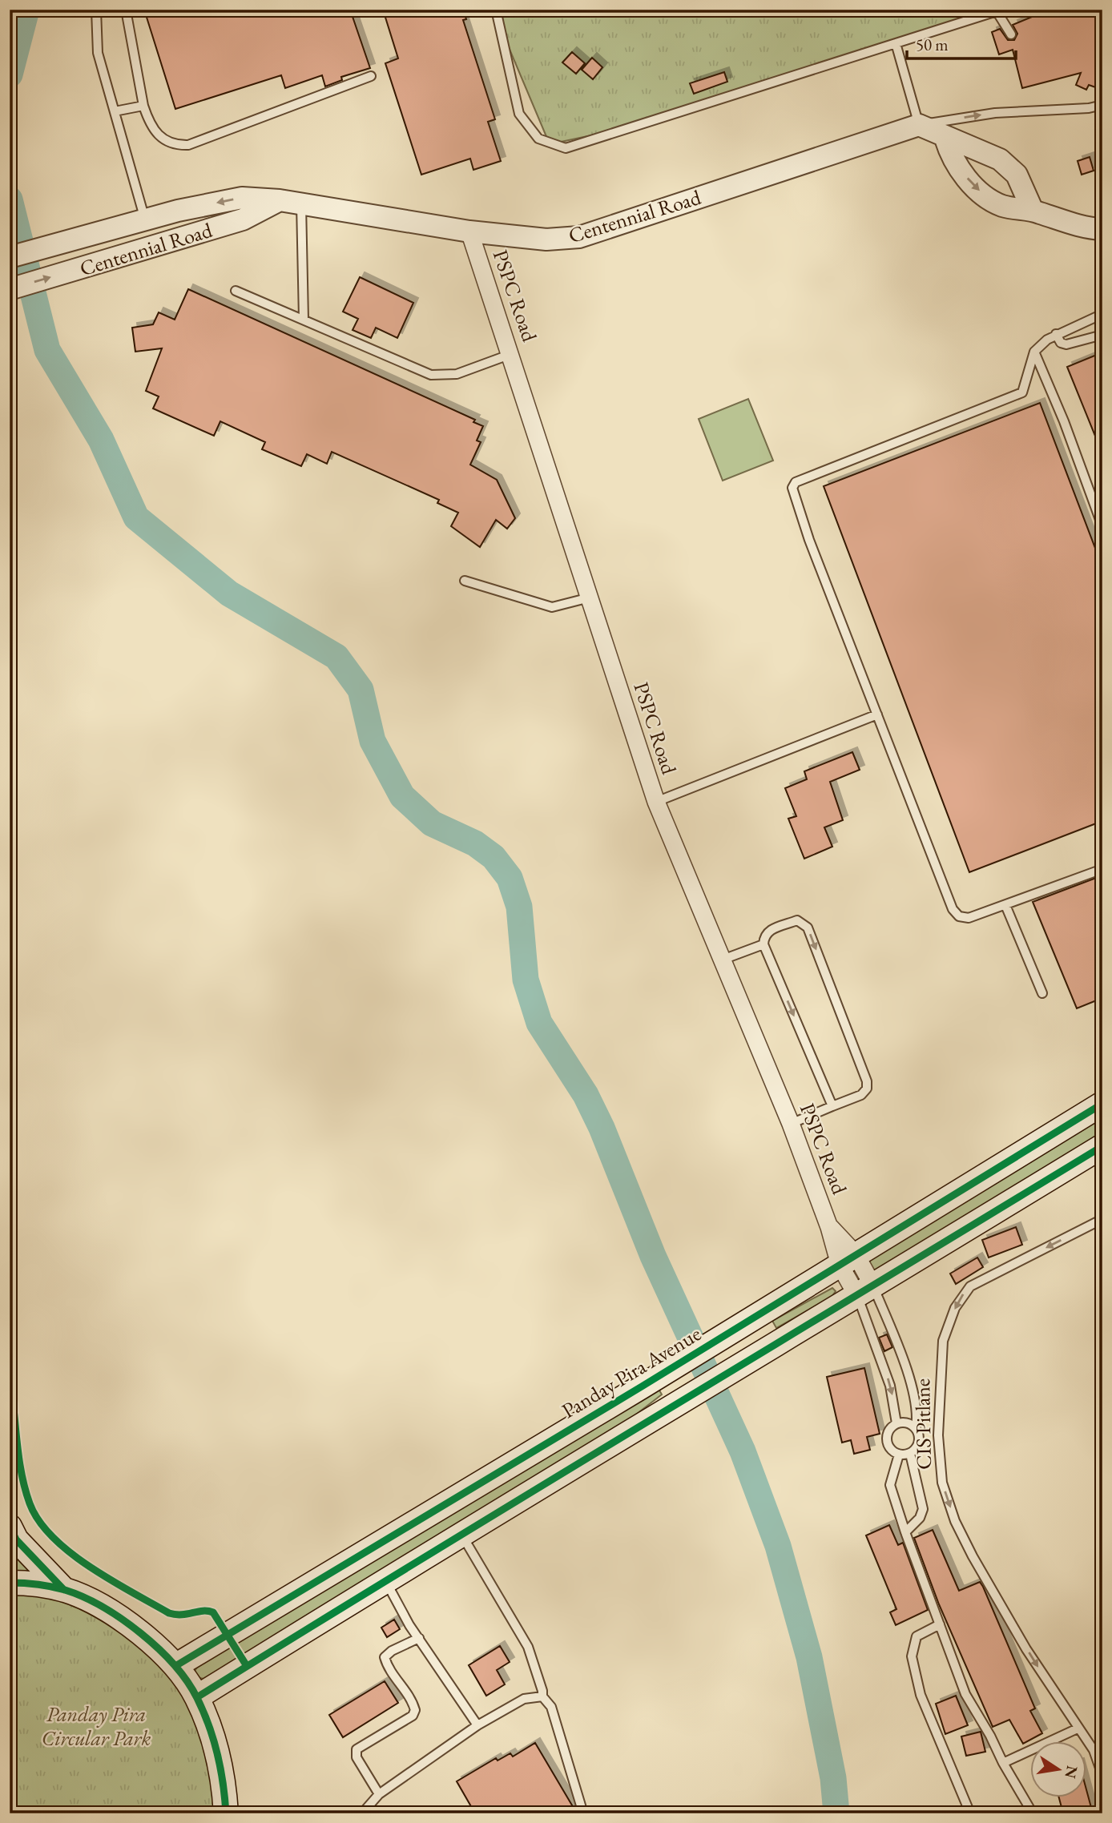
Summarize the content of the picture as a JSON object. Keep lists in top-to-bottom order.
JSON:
{
  "streets": {
    "main road": ["Panday Pira Avenue"],
    "street": ["Centennial Road", "PSPC Road"],
    "lane": ["CIS Pitlane"]
  },
  "crossings": [
    ["Centennial Road", "PSPC Road"],
    ["PSPC Road", "Panday Pira Avenue"]
  ],
  "parks": ["Panday Pira Circular Park"],
  "scale_bar": "50 m",
  "north": "right"
}
